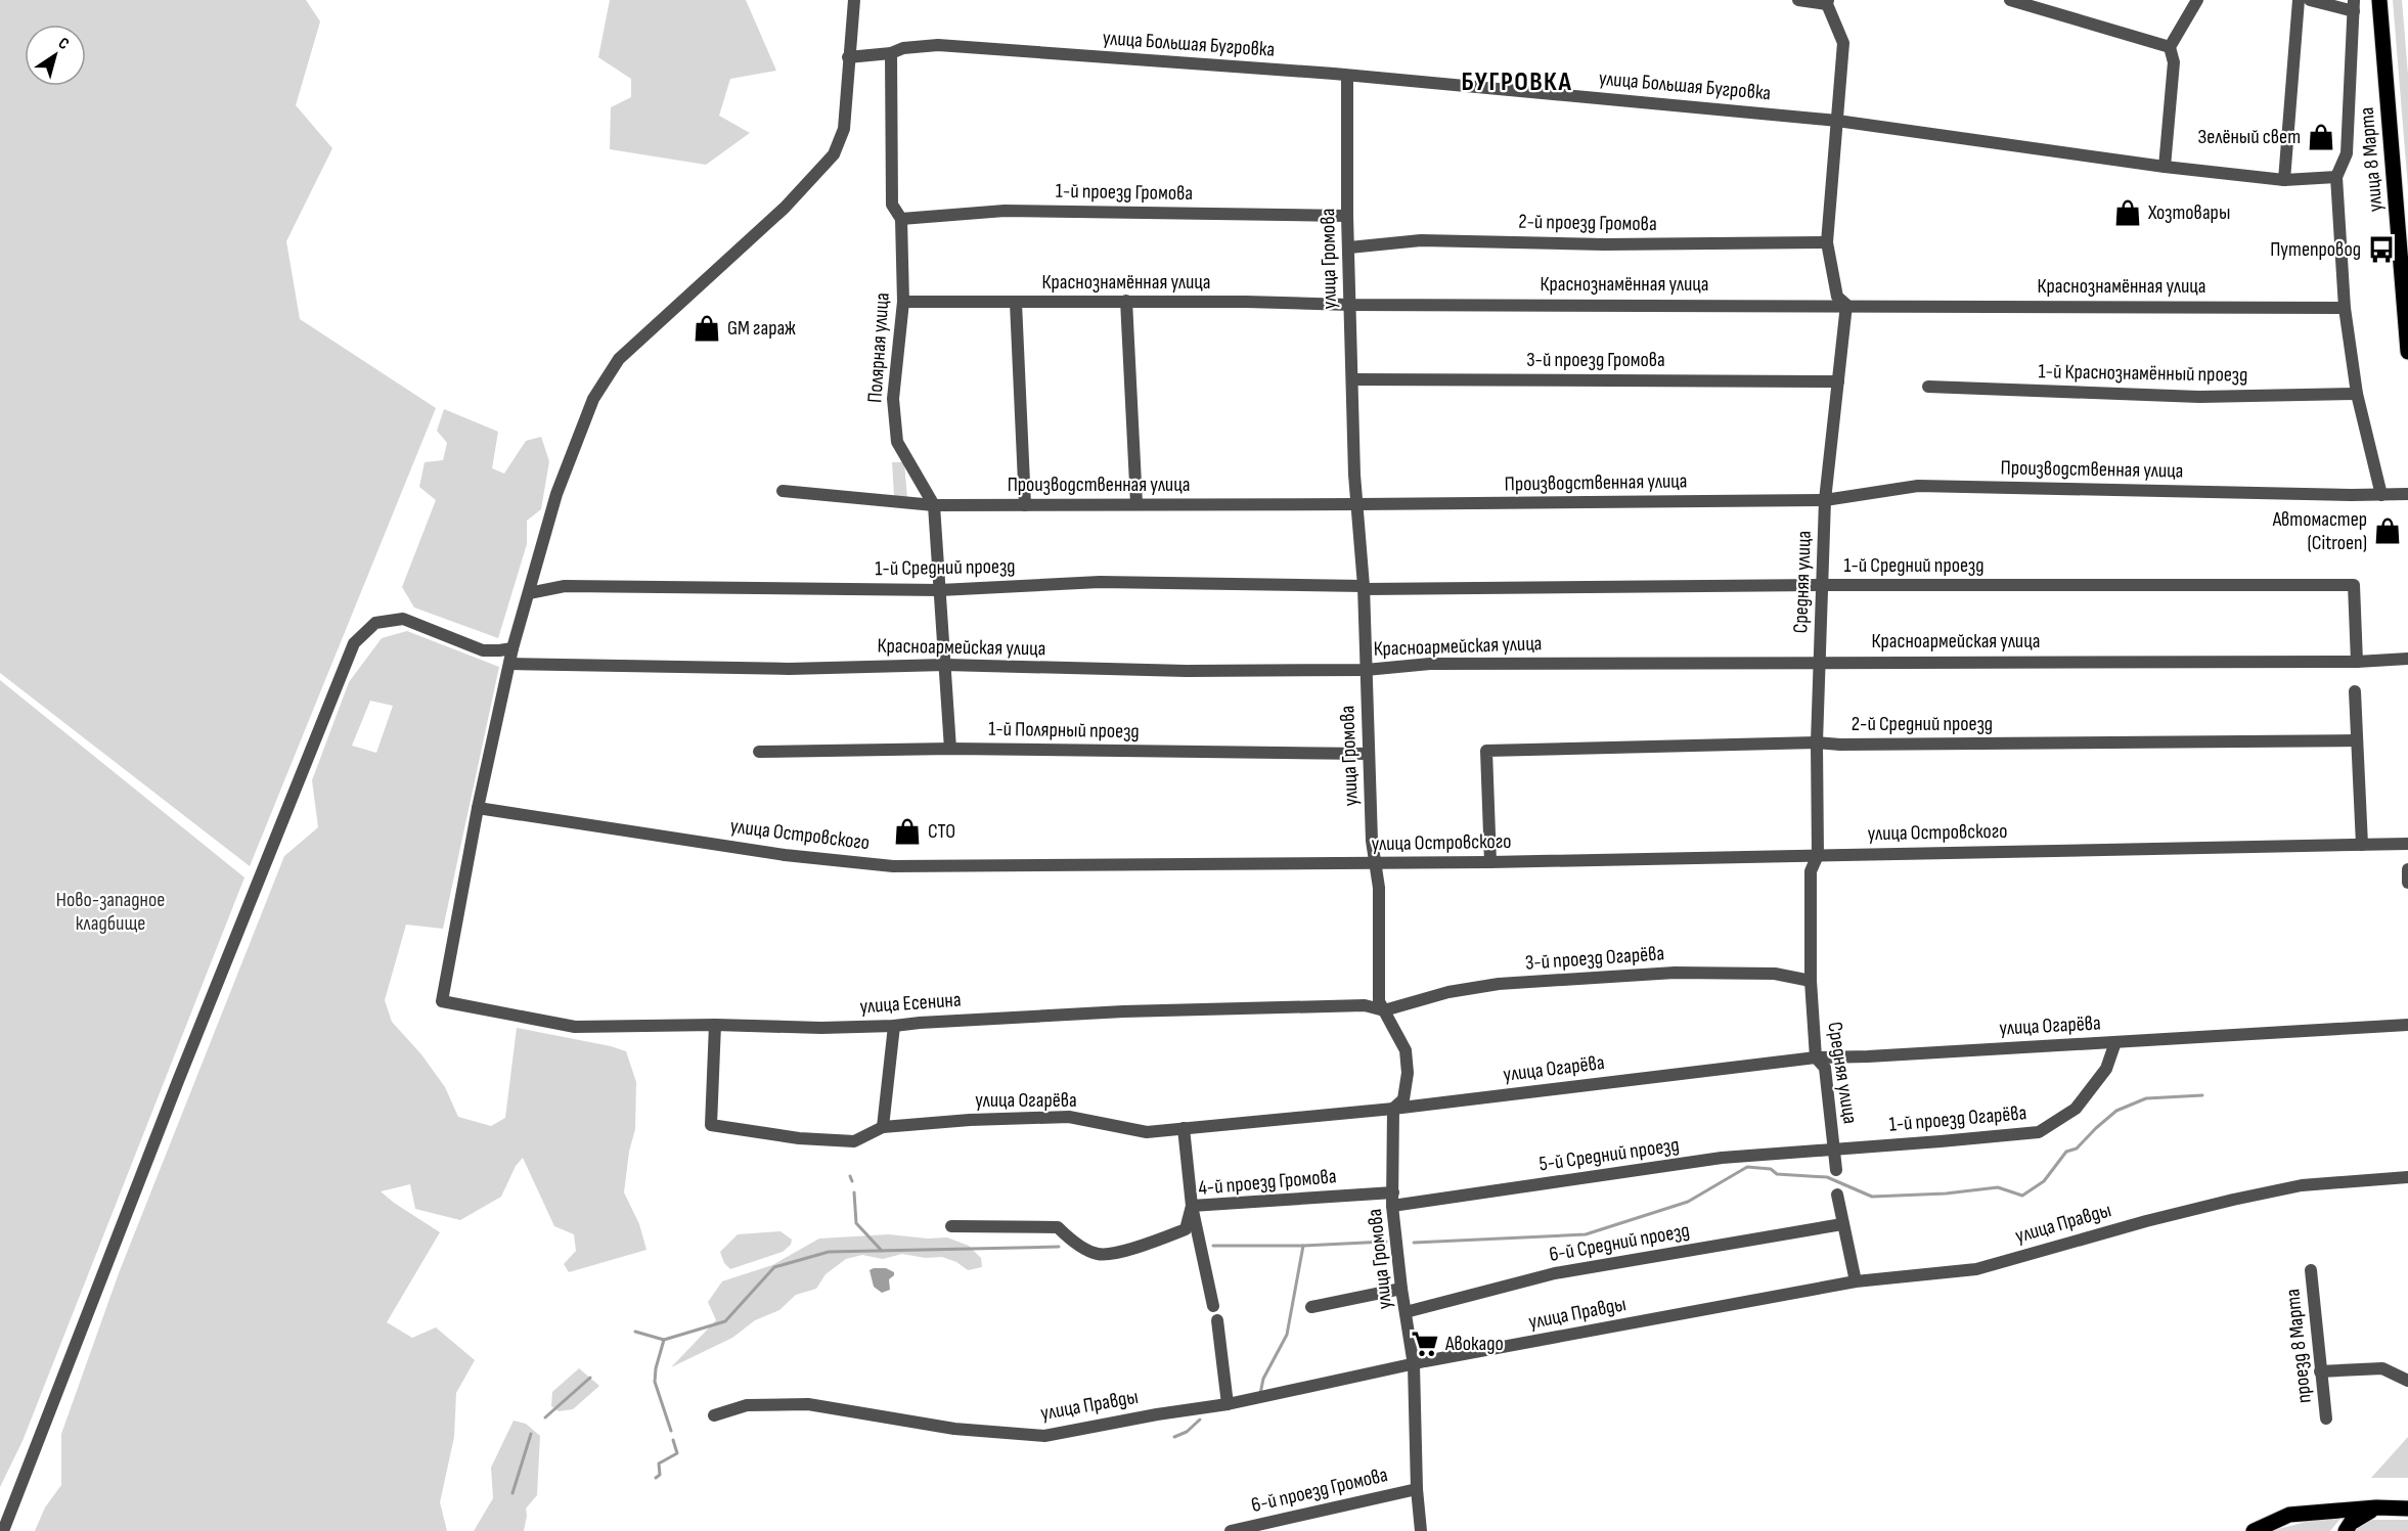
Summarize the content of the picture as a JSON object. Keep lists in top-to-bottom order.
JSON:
{
  "streets": {
    "main road": ["улица 8 Марта"],
    "street": [
      "улица Большая Бугровка",
      "1-й проезд Громова",
      "2-й проезд Громова",
      "улица Громова",
      "Краснознамённая улица",
      "Полярная улица",
      "3-й проезд Громова",
      "1-й Краснознамённый проезд",
      "Производственная улица",
      "1-й Средний проезд",
      "Средняя улица",
      "Красноармейская улица",
      "2-й Средний проезд",
      "1-й Полярный проезд",
      "улица Островского",
      "3-й проезд Огарёва",
      "улица Есенина",
      "улица Огарёва",
      "1-й проезд Огарёва",
      "5-й Средний проезд",
      "4-й проезд Громова",
      "улица Правды",
      "6-й Средний проезд",
      "проезд 8 Марта",
      "6-й проезд Громова"
    ]
  },
  "crossings": [
    ["улица Большая Бугровка", "улица Громова"],
    ["улица Большая Бугровка", "Полярная улица"],
    ["1-й проезд Громова", "улица Громова"],
    ["1-й проезд Громова", "Полярная улица"],
    ["2-й проезд Громова", "улица Громова"],
    ["улица Громова", "Краснознамённая улица"],
    ["улица Громова", "3-й проезд Громова"],
    ["улица Громова", "Производственная улица"],
    ["улица Громова", "1-й Средний проезд"],
    ["улица Громова", "Красноармейская улица"],
    ["улица Громова", "1-й Полярный проезд"],
    ["улица Громова", "улица Островского"],
    ["улица Громова", "3-й проезд Огарёва"],
    ["улица Громова", "улица Есенина"],
    ["улица Громова", "улица Огарёва"],
    ["улица Громова", "5-й Средний проезд"],
    ["улица Громова", "4-й проезд Громова"],
    ["улица Громова", "улица Правды"],
    ["улица Громова", "6-й Средний проезд"],
    ["улица Громова", "6-й проезд Громова"],
    ["Краснознамённая улица", "Полярная улица"],
    ["Краснознамённая улица", "Средняя улица"],
    ["Полярная улица", "Производственная улица"],
    ["Полярная улица", "1-й Средний проезд"],
    ["Полярная улица", "Красноармейская улица"],
    ["Полярная улица", "1-й Полярный проезд"],
    ["3-й проезд Громова", "Средняя улица"],
    ["Производственная улица", "Средняя улица"],
    ["1-й Средний проезд", "Средняя улица"],
    ["1-й Средний проезд", "Красноармейская улица"],
    ["Средняя улица", "Красноармейская улица"],
    ["Средняя улица", "2-й Средний проезд"],
    ["Средняя улица", "улица Островского"],
    ["Средняя улица", "3-й проезд Огарёва"],
    ["Средняя улица", "улица Огарёва"],
    ["Средняя улица", "1-й проезд Огарёва"],
    ["Средняя улица", "5-й Средний проезд"],
    ["2-й Средний проезд", "улица Островского"],
    ["улица Островского", "улица Есенина"],
    ["3-й проезд Огарёва", "улица Есенина"],
    ["улица Есенина", "улица Огарёва"],
    ["улица Огарёва", "1-й проезд Огарёва"],
    ["1-й проезд Огарёва", "5-й Средний проезд"]
  ],
  "districts": ["БУГРОВКА"],
  "parks": ["Ново-западное кладбище"],
  "places": {
    "shop": [
      "Зелёный свет",
      "Хозтовары",
      "GM гараж",
      "Автомастер (Citroen)",
      "СТО"
    ],
    "bus stop": ["Путепровод"],
    "supermarket": ["Авокадо"]
  },
  "north": "top right"
}
